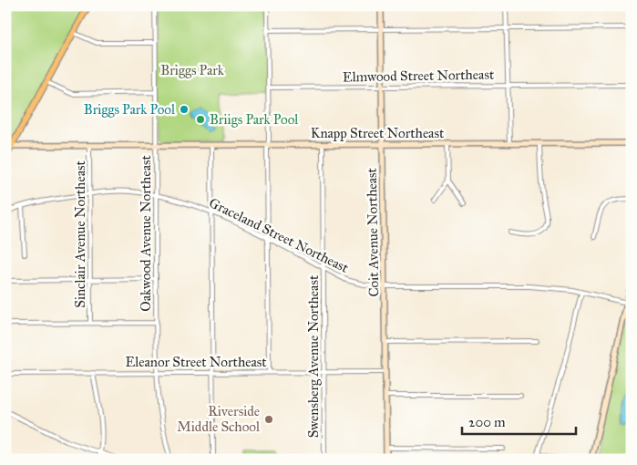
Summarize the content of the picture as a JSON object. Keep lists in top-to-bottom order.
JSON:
{
  "streets": {
    "street": [
      "Elmwood Street Northeast",
      "Knapp Street Northeast",
      "Coit Avenue Northeast",
      "Oakwood Avenue Northeast",
      "Sinclair Avenue Northeast",
      "Graceland Street Northeast",
      "Swensberg Avenue Northeast",
      "Eleanor Street Northeast"
    ]
  },
  "crossings": [
    ["Elmwood Street Northeast", "Coit Avenue Northeast"],
    ["Knapp Street Northeast", "Coit Avenue Northeast"],
    ["Knapp Street Northeast", "Oakwood Avenue Northeast"],
    ["Knapp Street Northeast", "Sinclair Avenue Northeast"],
    ["Knapp Street Northeast", "Swensberg Avenue Northeast"],
    ["Coit Avenue Northeast", "Graceland Street Northeast"],
    ["Coit Avenue Northeast", "Eleanor Street Northeast"],
    ["Oakwood Avenue Northeast", "Graceland Street Northeast"],
    ["Oakwood Avenue Northeast", "Eleanor Street Northeast"],
    ["Sinclair Avenue Northeast", "Graceland Street Northeast"],
    ["Graceland Street Northeast", "Swensberg Avenue Northeast"],
    ["Swensberg Avenue Northeast", "Eleanor Street Northeast"]
  ],
  "parks": ["Briggs Park"],
  "places": ["Briggs Park Pool", "Briigs Park Pool", "Riverside Middle School"],
  "scale_bar": "200 m"
}
